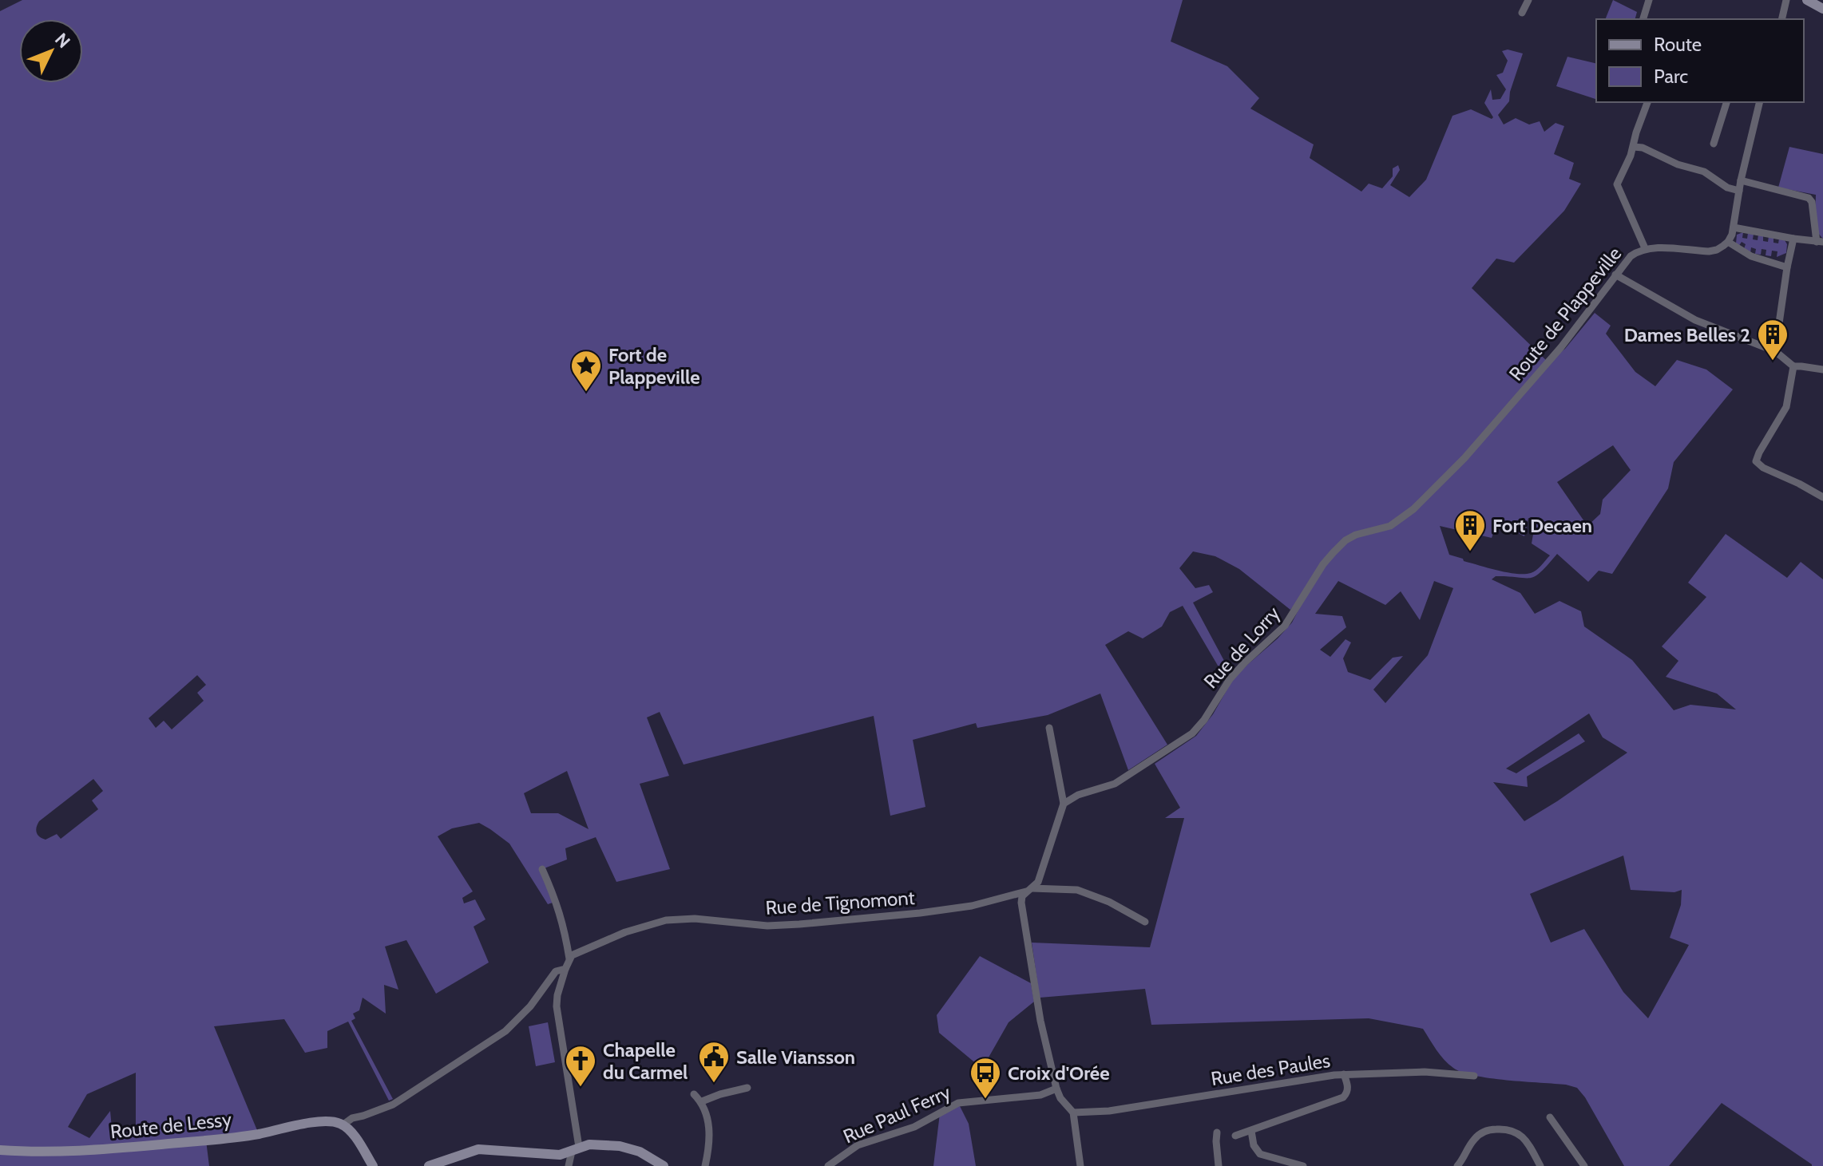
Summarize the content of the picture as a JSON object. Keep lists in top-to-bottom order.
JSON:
{
  "streets": {
    "street": [
      "Route de Plappeville",
      "Rue de Lorry",
      "Rue de Tignomont",
      "Rue des Paules",
      "Rue Paul Ferry",
      "Route de Lessy"
    ]
  },
  "crossings": [
    ["Route de Plappeville", "Rue de Lorry"]
  ],
  "places": {
    "building": ["Dames Belles 2", "Fort Decaen"],
    "place": ["Fort de Plappeville"],
    "public building": ["Salle Viansson"],
    "church": ["Chapelle du Carmel"],
    "bus stop": ["Croix d'Orée"]
  },
  "legend": ["Route", "Parc"],
  "north": "top right"
}
